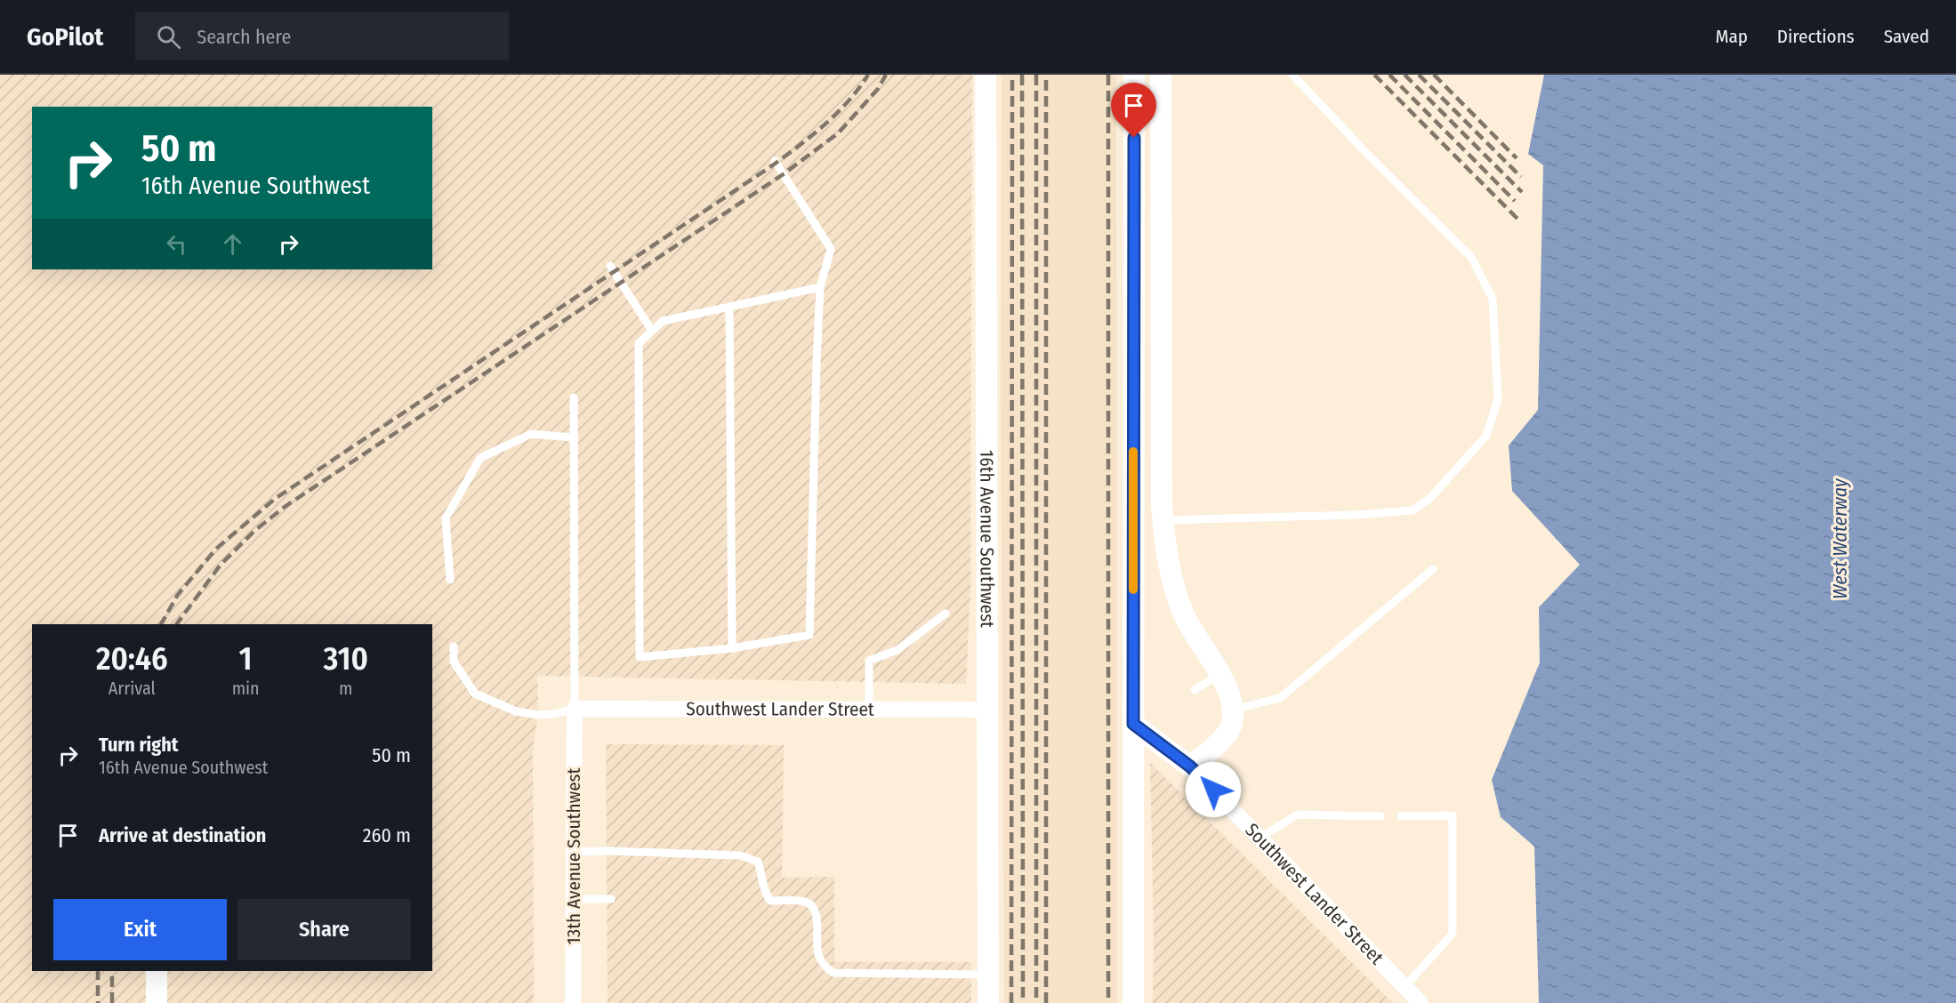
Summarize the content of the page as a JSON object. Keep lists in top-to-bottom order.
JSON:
{
  "streets": {
    "street": ["16th Avenue Southwest", "Southwest Lander Street", "13th Avenue Southwest"]
  },
  "crossings": [
    ["16th Avenue Southwest", "Southwest Lander Street"],
    ["Southwest Lander Street", "13th Avenue Southwest"]
  ],
  "water": ["West Waterway"],
  "page": {
    "header": "GoPilot",
    "search": "Search here",
    "nav": ["Map", "Directions", "Saved"],
    "turn": ["50 m", "16th Avenue Southwest"],
    "eta": [
      "20:46",
      "Arrival",
      "1",
      "min",
      "310",
      "m"
    ],
    "list": [
      {
        "name": "Turn right",
        "note": "16th Avenue Southwest",
        "value": "50 m"
      },
      {
        "name": "Arrive at destination",
        "value": "260 m"
      }
    ],
    "buttons": ["Exit", "Share"]
  }
}
